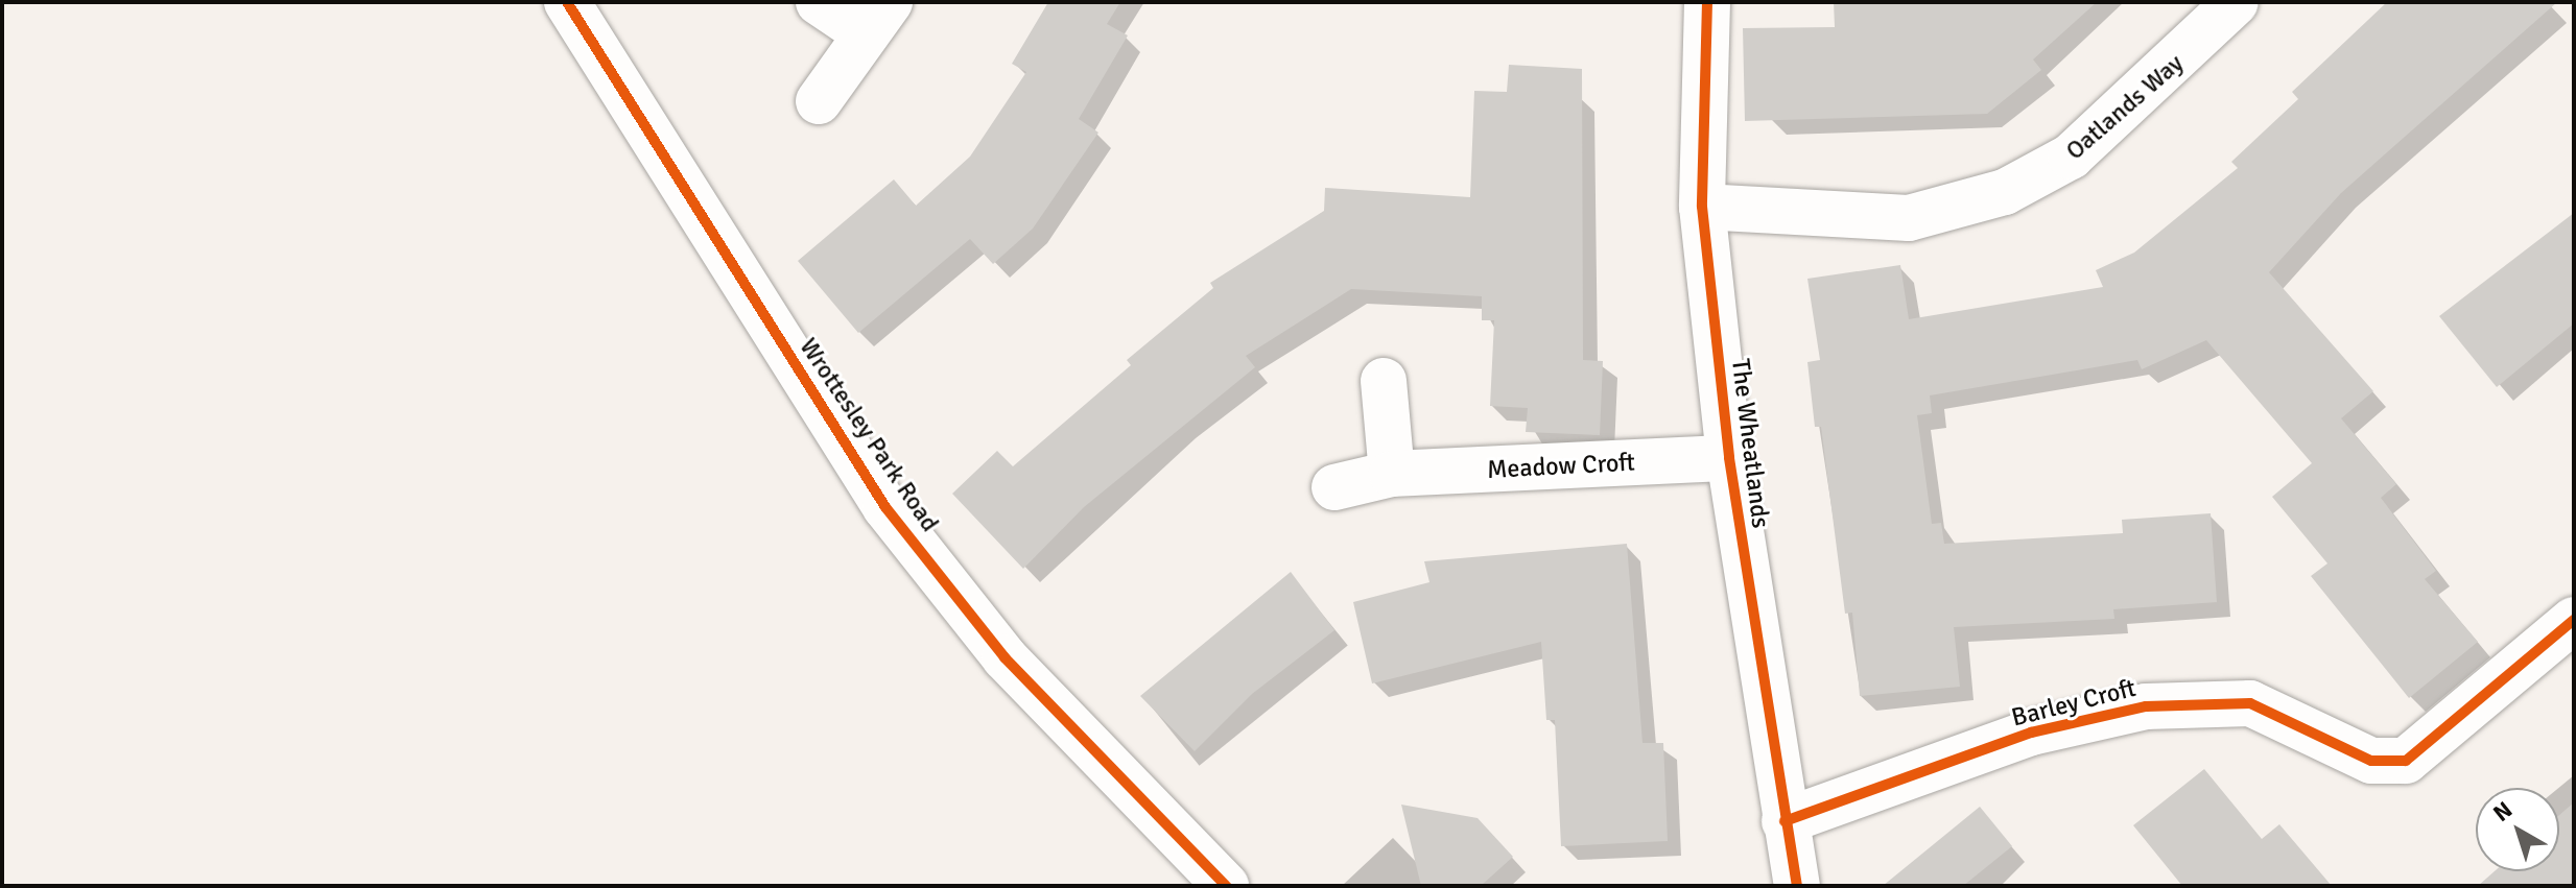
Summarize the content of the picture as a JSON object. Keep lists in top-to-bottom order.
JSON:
{
  "streets": {
    "street": [
      "Oatlands Way",
      "Wrottesley Park Road",
      "The Wheatlands",
      "Meadow Croft",
      "Barley Croft"
    ]
  },
  "crossings": [
    ["Oatlands Way", "The Wheatlands"],
    ["The Wheatlands", "Meadow Croft"],
    ["The Wheatlands", "Barley Croft"]
  ],
  "north": "top left"
}
